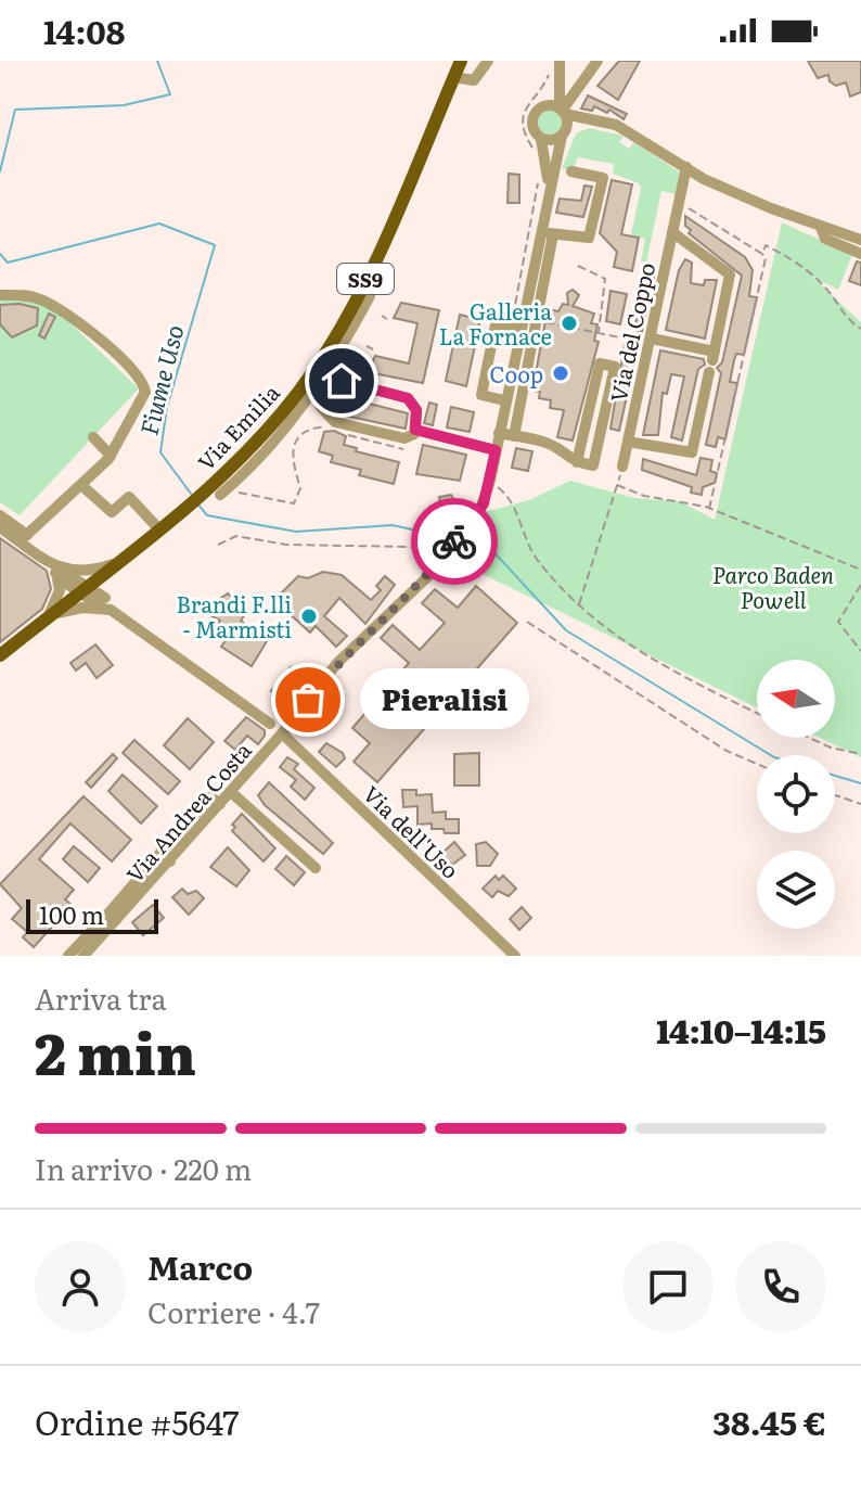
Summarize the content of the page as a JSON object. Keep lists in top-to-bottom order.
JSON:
{
  "streets": {
    "main road": ["SS9", "Via Emilia"],
    "street": ["Via del Coppo", "Via Andrea Costa", "Via dell'Uso"]
  },
  "crossings": [
    ["Via Andrea Costa", "Via dell'Uso"]
  ],
  "water": ["Fiume Uso"],
  "parks": ["Parco Baden Powell"],
  "places": [
    "Galleria La Fornace",
    "Coop",
    "Brandi F.lli - Marmisti",
    "Pieralisi"
  ],
  "scale_bar": "100 m",
  "north": "left",
  "page": {
    "status": "14:08",
    "bubble": "Pieralisi",
    "scale": "100 m",
    "heading": ["2 min", "Arriva tra", "14:10–14:15"],
    "panel": [
      "Marco",
      "Corriere · 4.7",
      "Ordine #5647",
      "38.45 €"
    ],
    "bar": "In arrivo · 220 m"
  }
}
